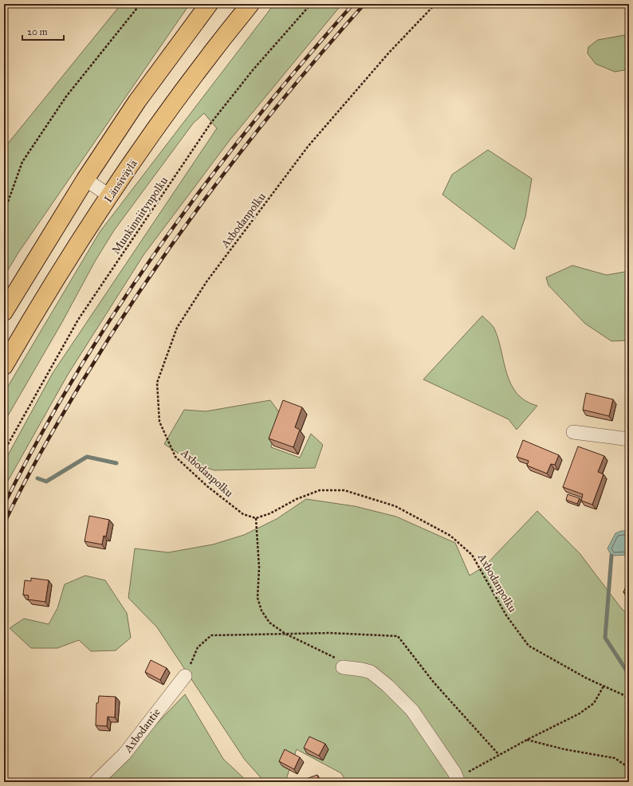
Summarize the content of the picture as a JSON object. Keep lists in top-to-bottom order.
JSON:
{
  "streets": {
    "highway": ["Länsiväylä"],
    "street": ["Axbodantie"],
    "path": ["Munkinniitynpolku", "Axbodanpolku"]
  },
  "scale_bar": "20 m"
}
